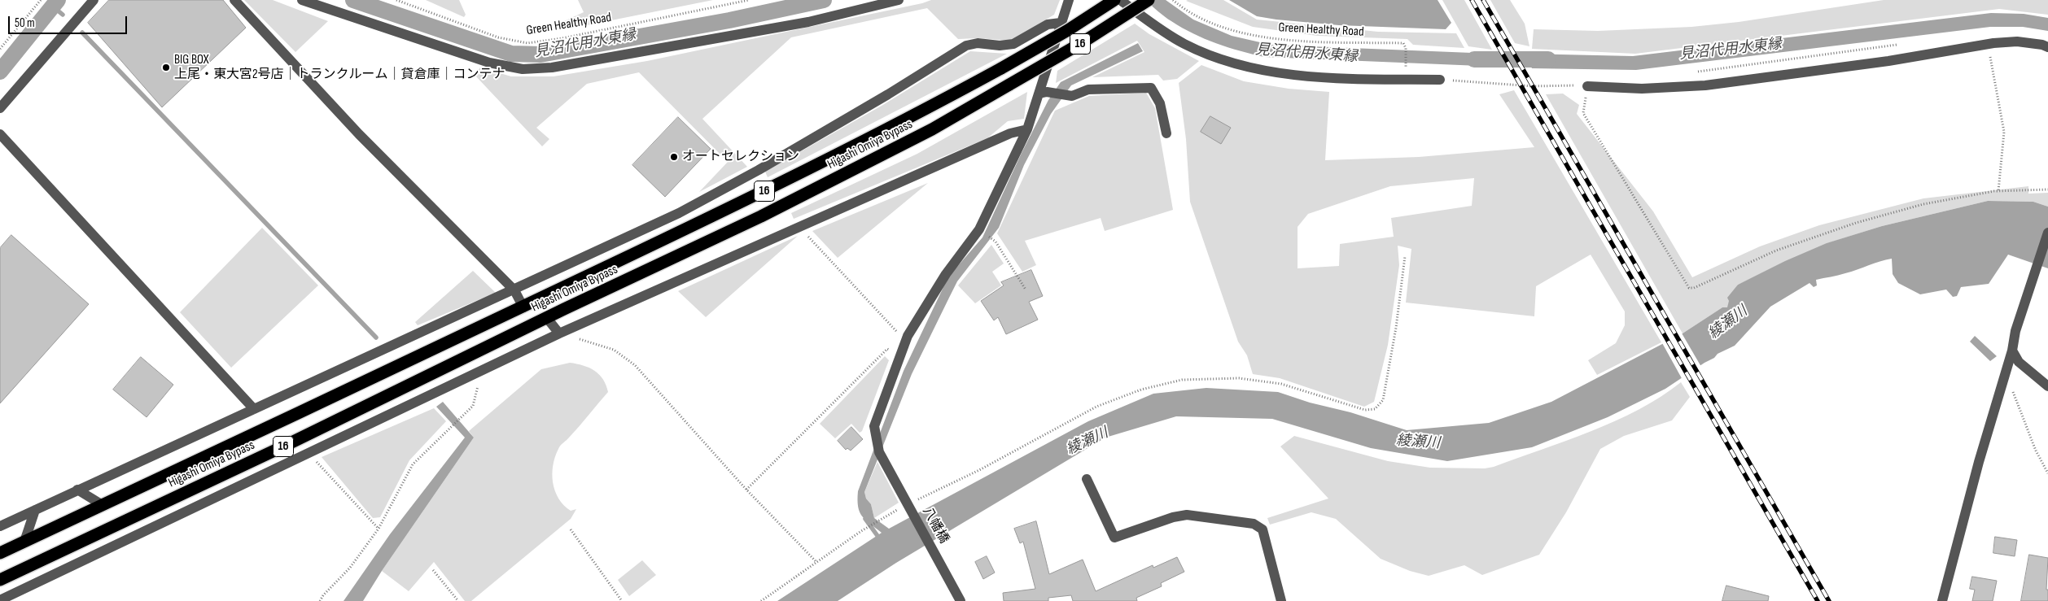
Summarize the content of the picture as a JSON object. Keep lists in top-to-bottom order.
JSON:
{
  "streets": {
    "highway": ["16", "Higashi Omiya Bypass"],
    "street": ["八幡橋"],
    "path": ["Green Healthy Road"]
  },
  "water": ["見沼代用水東縁", "綾瀬川"],
  "places": ["BIG BOX 上尾・東大宮2号店｜トランクルーム｜貸倉庫｜コンテナ", "オートセレクション"],
  "scale_bar": "50 m"
}
